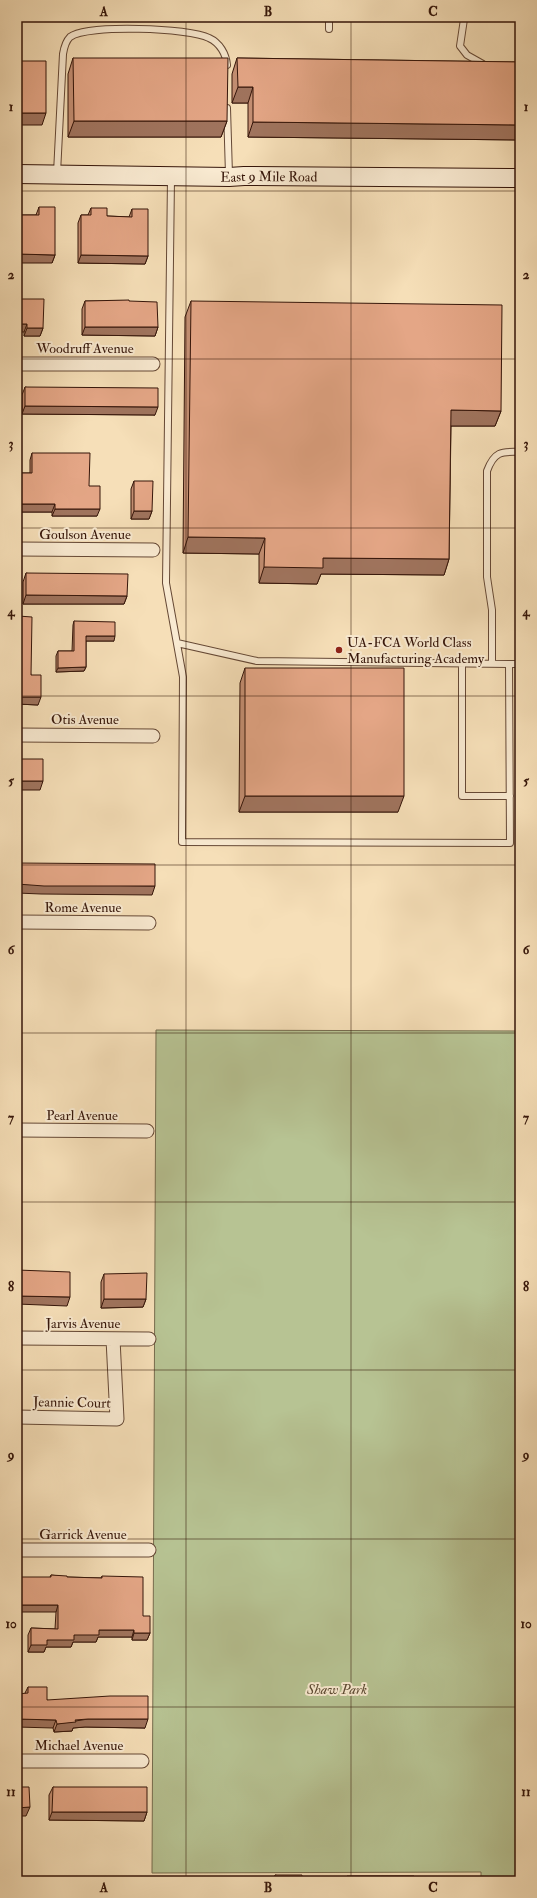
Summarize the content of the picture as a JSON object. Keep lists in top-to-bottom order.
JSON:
{
  "streets": {
    "main road": ["East 9 Mile Road"],
    "street": [
      "Woodruff Avenue",
      "Goulson Avenue",
      "Otis Avenue",
      "Rome Avenue",
      "Pearl Avenue",
      "Jarvis Avenue",
      "Jeannie Court",
      "Garrick Avenue",
      "Michael Avenue"
    ]
  },
  "crossings": [
    ["Jarvis Avenue", "Jeannie Court"]
  ],
  "parks": ["Shaw Park"],
  "places": ["UA-FCA World Class Manufacturing Academy"],
  "grid": {
    "columns": ["A", "B", "C"],
    "rows": [
      "1",
      "2",
      "3",
      "4",
      "5",
      "6",
      "7",
      "8",
      "9",
      "10",
      "11"
    ]
  }
}
